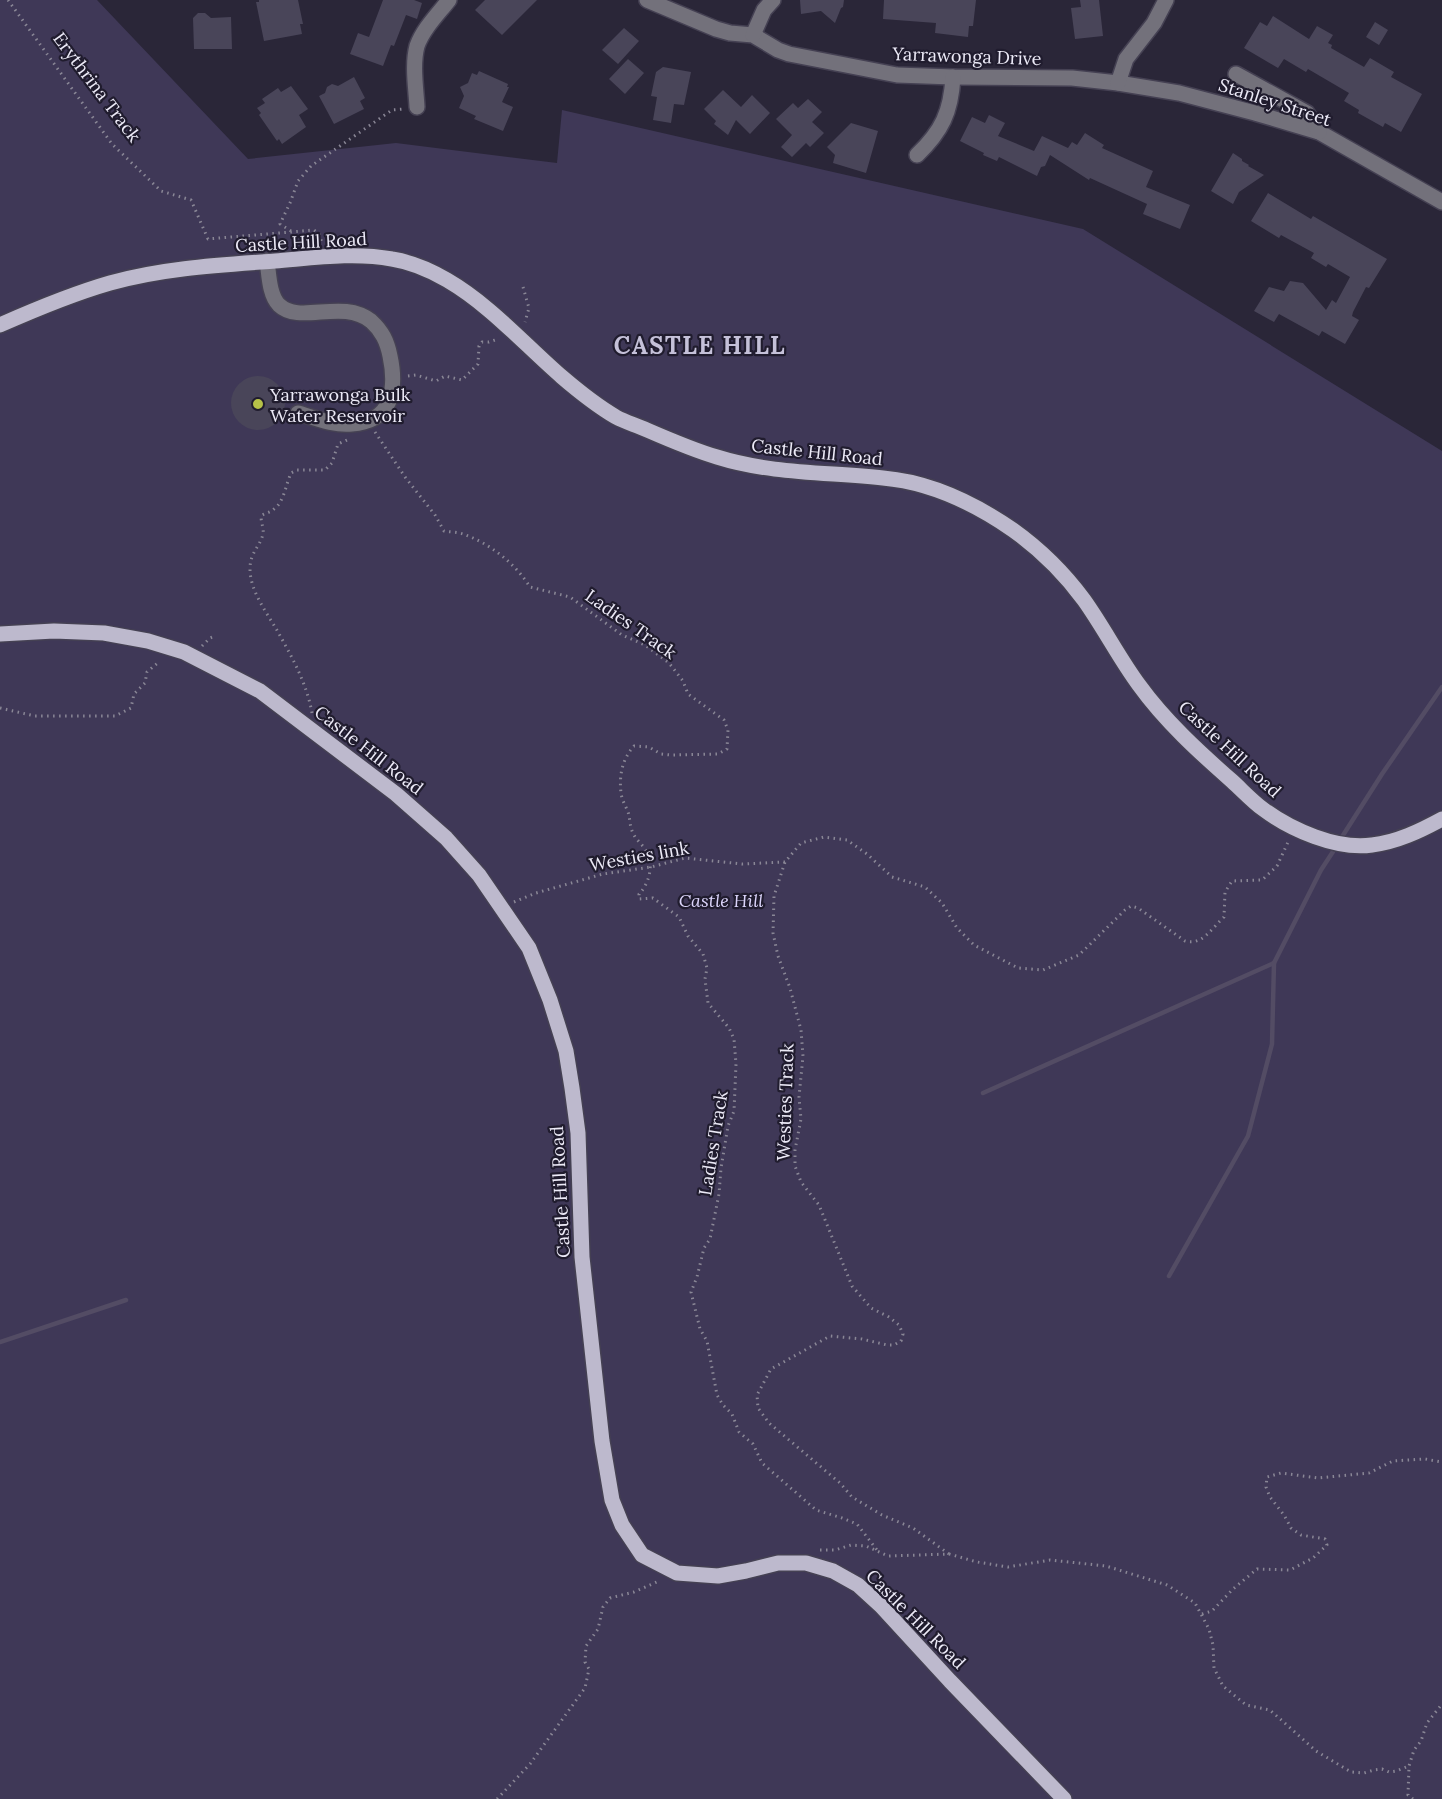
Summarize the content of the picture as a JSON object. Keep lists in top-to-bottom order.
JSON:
{
  "streets": {
    "main road": ["Castle Hill Road"],
    "street": ["Yarrawonga Drive", "Stanley Street"],
    "path": [
      "Erythrina Track",
      "Ladies Track",
      "Westies link",
      "Westies Track"
    ]
  },
  "crossings": [
    ["Yarrawonga Drive", "Stanley Street"],
    ["Castle Hill Road", "Westies link"],
    ["Castle Hill Road", "Westies Track"],
    ["Ladies Track", "Westies link"],
    ["Westies link", "Westies Track"]
  ],
  "districts": ["CASTLE HILL"],
  "parks": ["Castle Hill"],
  "places": ["Yarrawonga Bulk Water Reservoir"]
}
